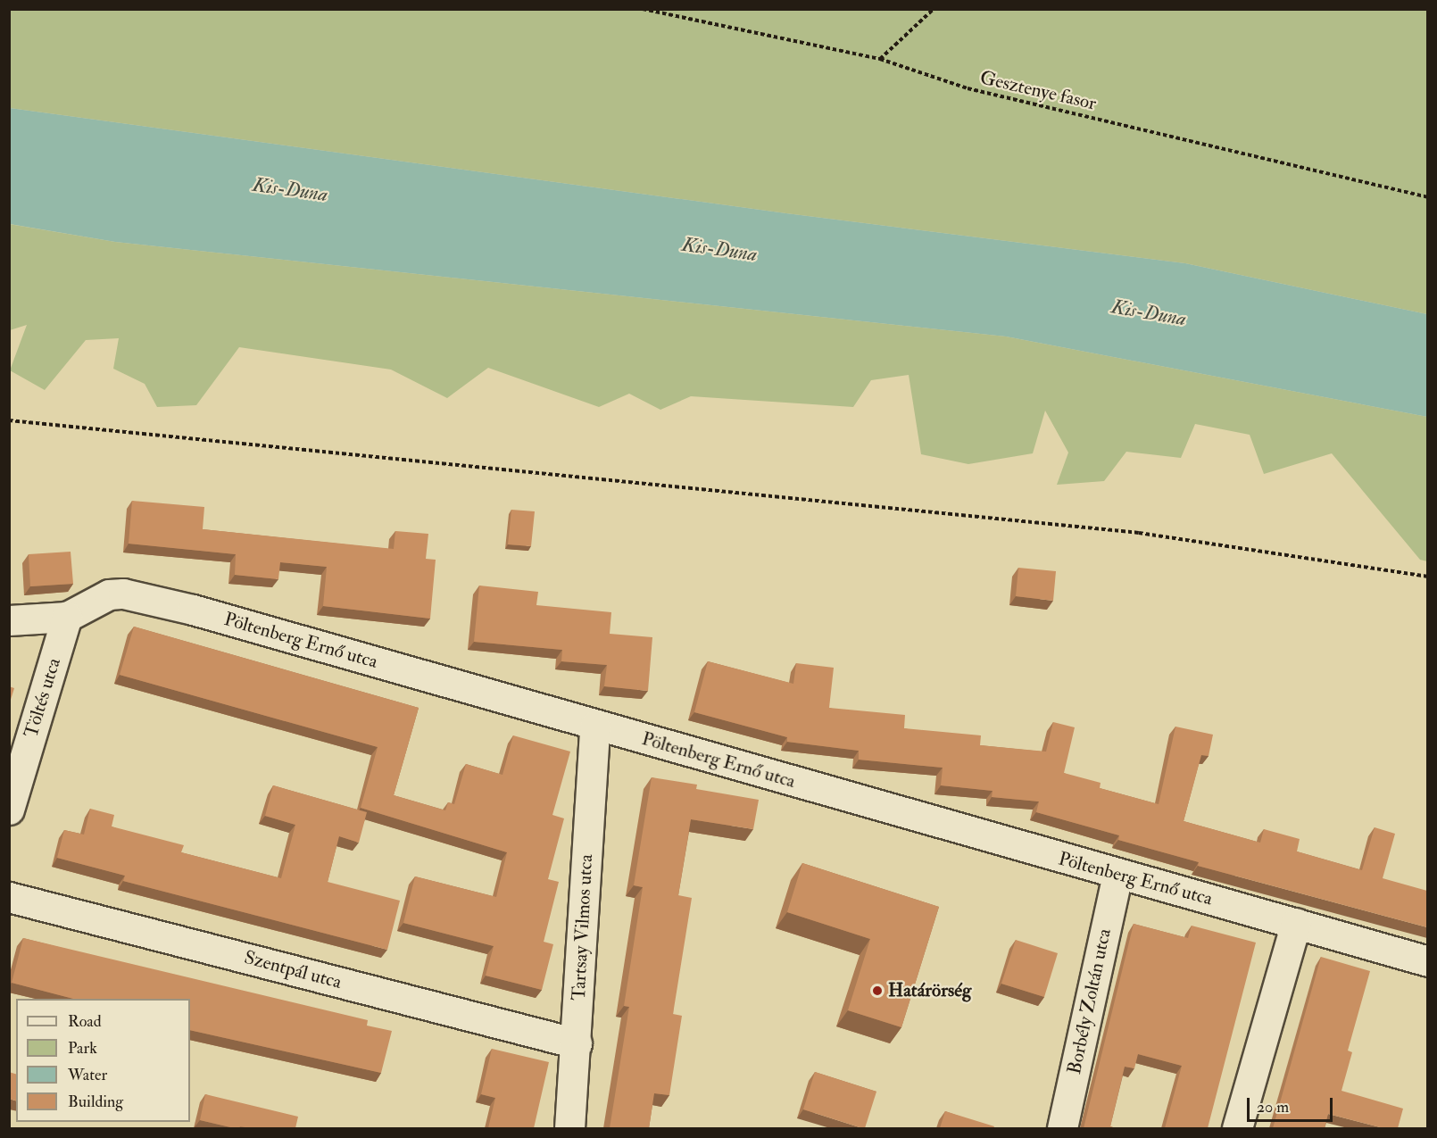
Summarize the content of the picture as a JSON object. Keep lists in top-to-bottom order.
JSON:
{
  "streets": {
    "street": [
      "Pöltenberg Ernő utca",
      "Töltés utca",
      "Tartsay Vilmos utca",
      "Szentpál utca",
      "Borbély Zoltán utca"
    ],
    "path": ["Gesztenye fasor"]
  },
  "crossings": [
    ["Pöltenberg Ernő utca", "Töltés utca"],
    ["Pöltenberg Ernő utca", "Tartsay Vilmos utca"],
    ["Pöltenberg Ernő utca", "Borbély Zoltán utca"],
    ["Tartsay Vilmos utca", "Szentpál utca"]
  ],
  "water": ["Kis-Duna"],
  "places": ["Határörség"],
  "legend": [
    "Road",
    "Park",
    "Water",
    "Building"
  ],
  "scale_bar": "20 m"
}
